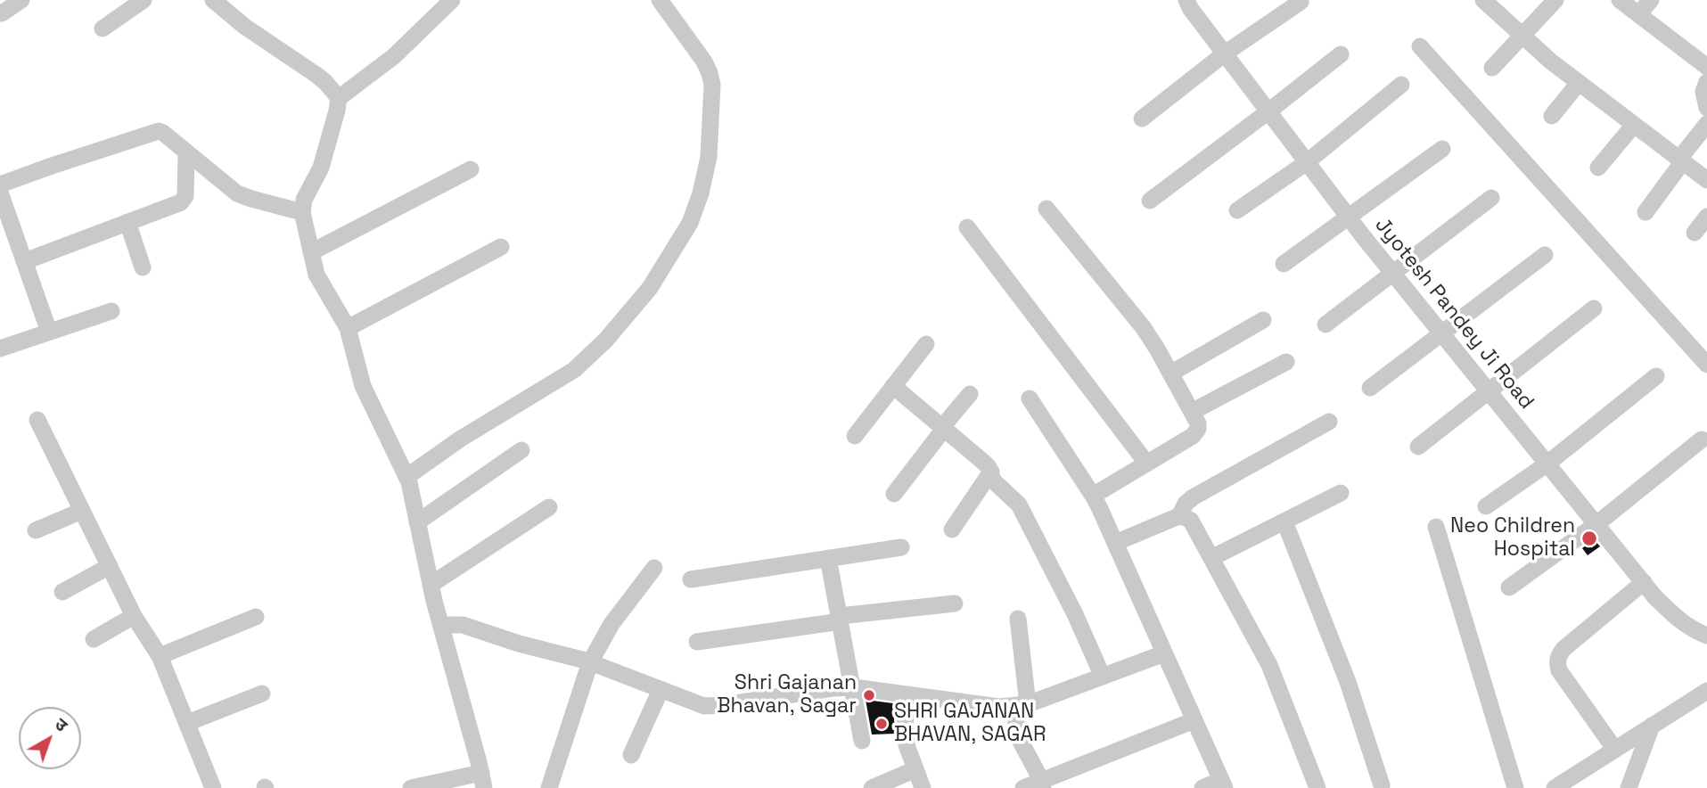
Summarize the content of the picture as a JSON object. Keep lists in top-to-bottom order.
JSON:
{
  "streets": {
    "street": ["Jyotesh Pandey Ji Road"]
  },
  "places": ["Neo Children Hospital", "Shri Gajanan Bhavan, Sagar", "SHRI GAJANAN BHAVAN, SAGAR"],
  "north": "top right"
}
